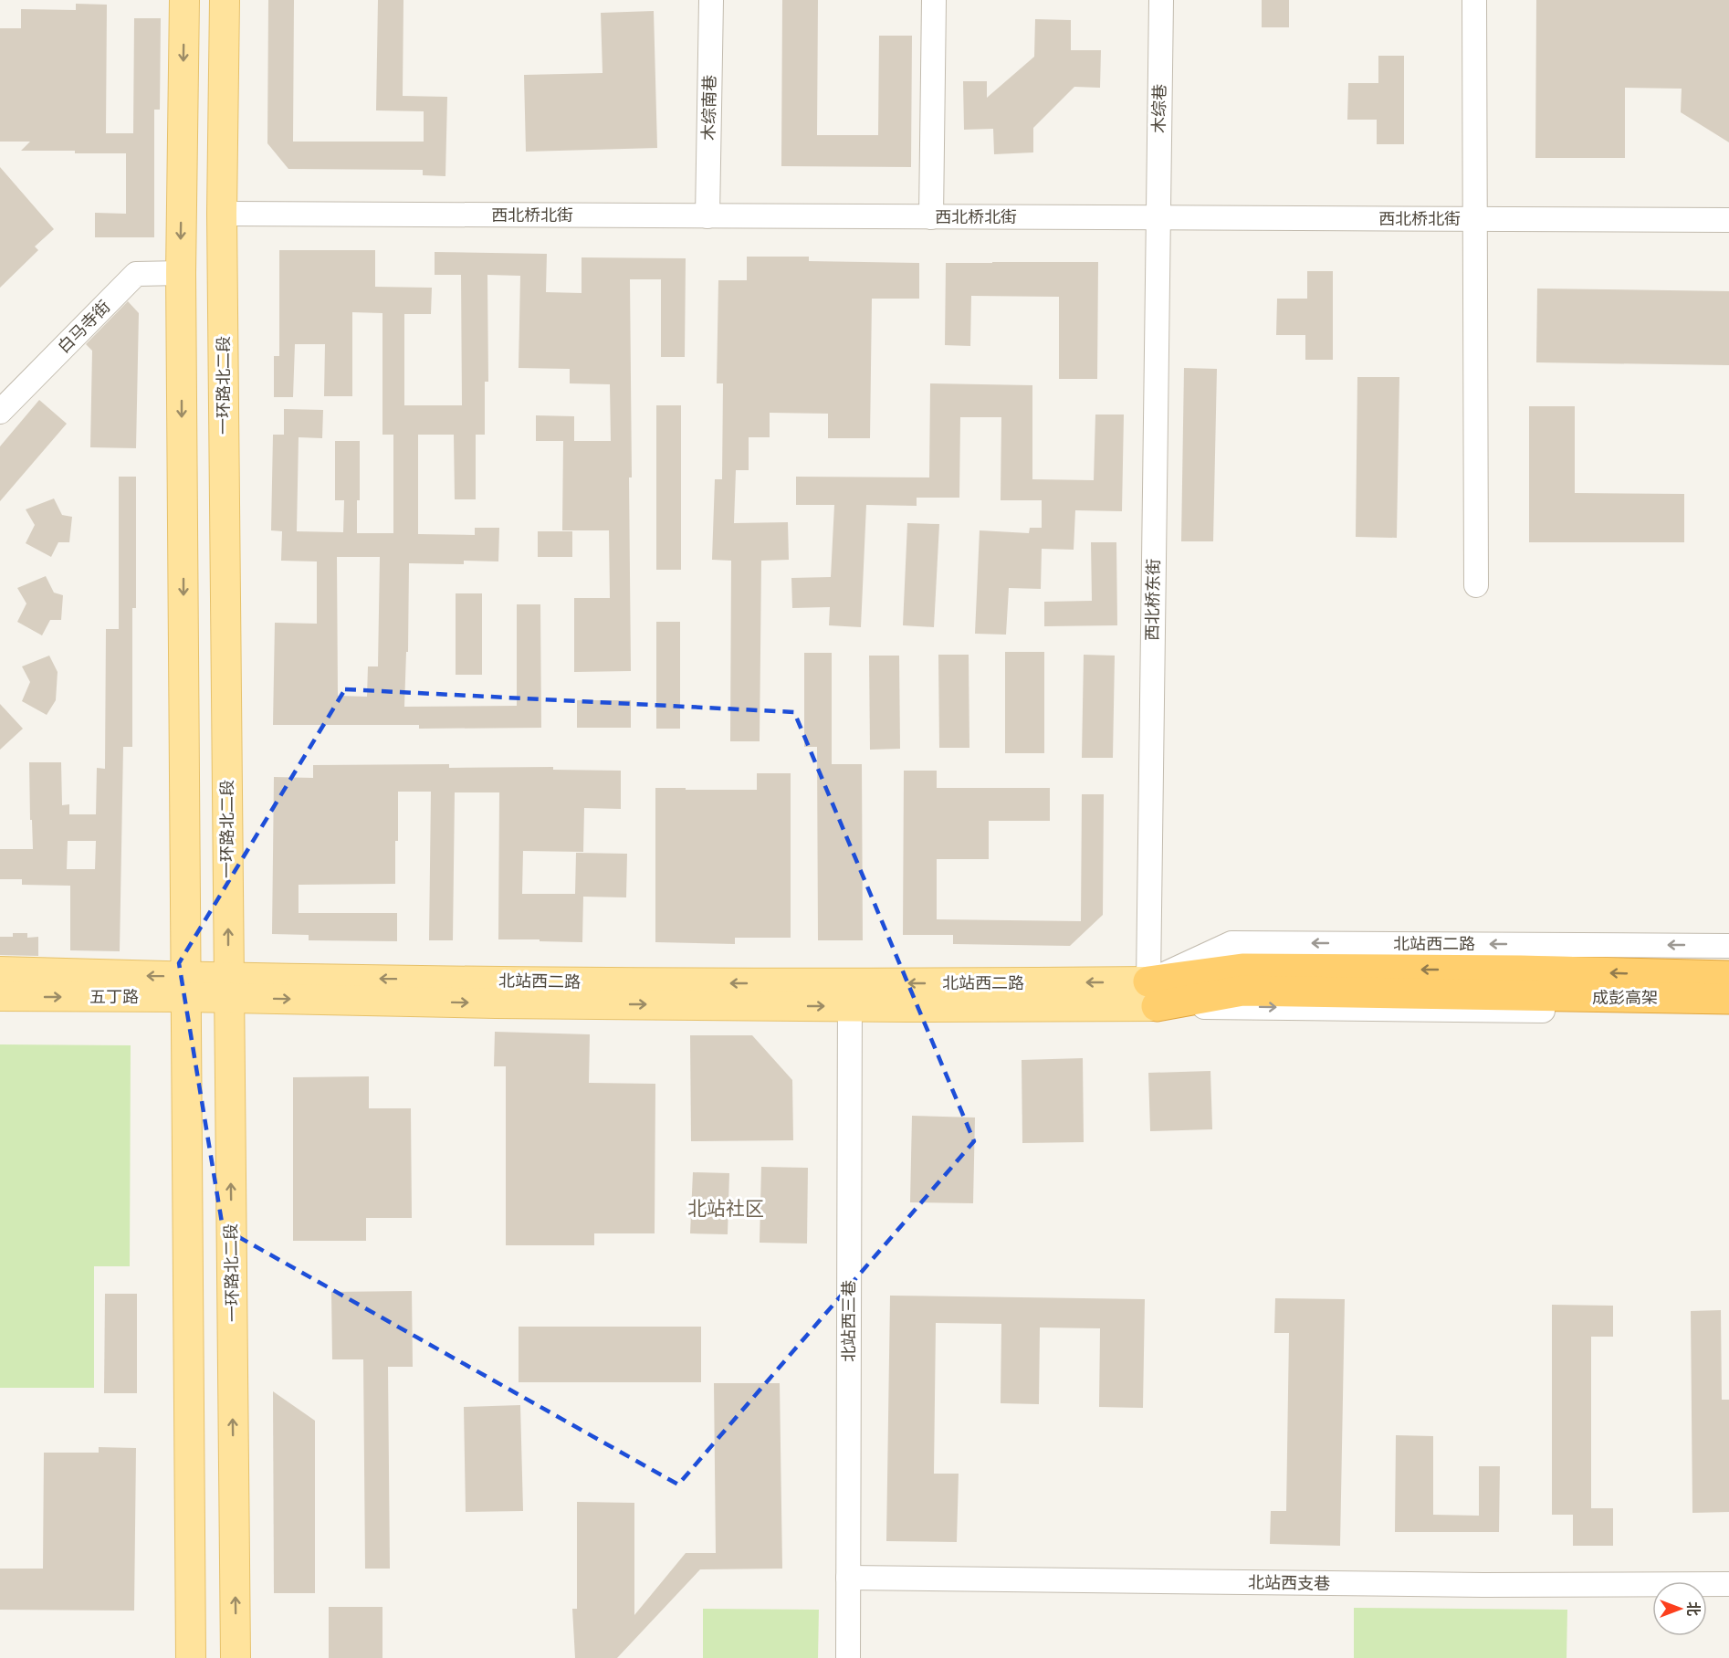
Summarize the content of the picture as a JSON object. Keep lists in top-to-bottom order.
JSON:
{
  "streets": {
    "highway": ["成彭高架"],
    "main road": ["一环路北二段", "北站西二路", "五丁路"],
    "street": [
      "木综南巷",
      "木综巷",
      "西北桥北街",
      "白马寺街",
      "西北桥东街",
      "北站西三巷",
      "北站西支巷"
    ]
  },
  "crossings": [
    ["木综南巷", "西北桥北街"],
    ["木综巷", "西北桥北街"],
    ["木综巷", "西北桥东街"],
    ["西北桥北街", "一环路北二段"],
    ["西北桥北街", "西北桥东街"],
    ["一环路北二段", "北站西二路"],
    ["一环路北二段", "五丁路"],
    ["西北桥东街", "北站西二路"],
    ["北站西二路", "五丁路"],
    ["北站西二路", "北站西三巷"],
    ["北站西三巷", "北站西支巷"]
  ],
  "districts": ["北站社区"],
  "north": "right"
}
